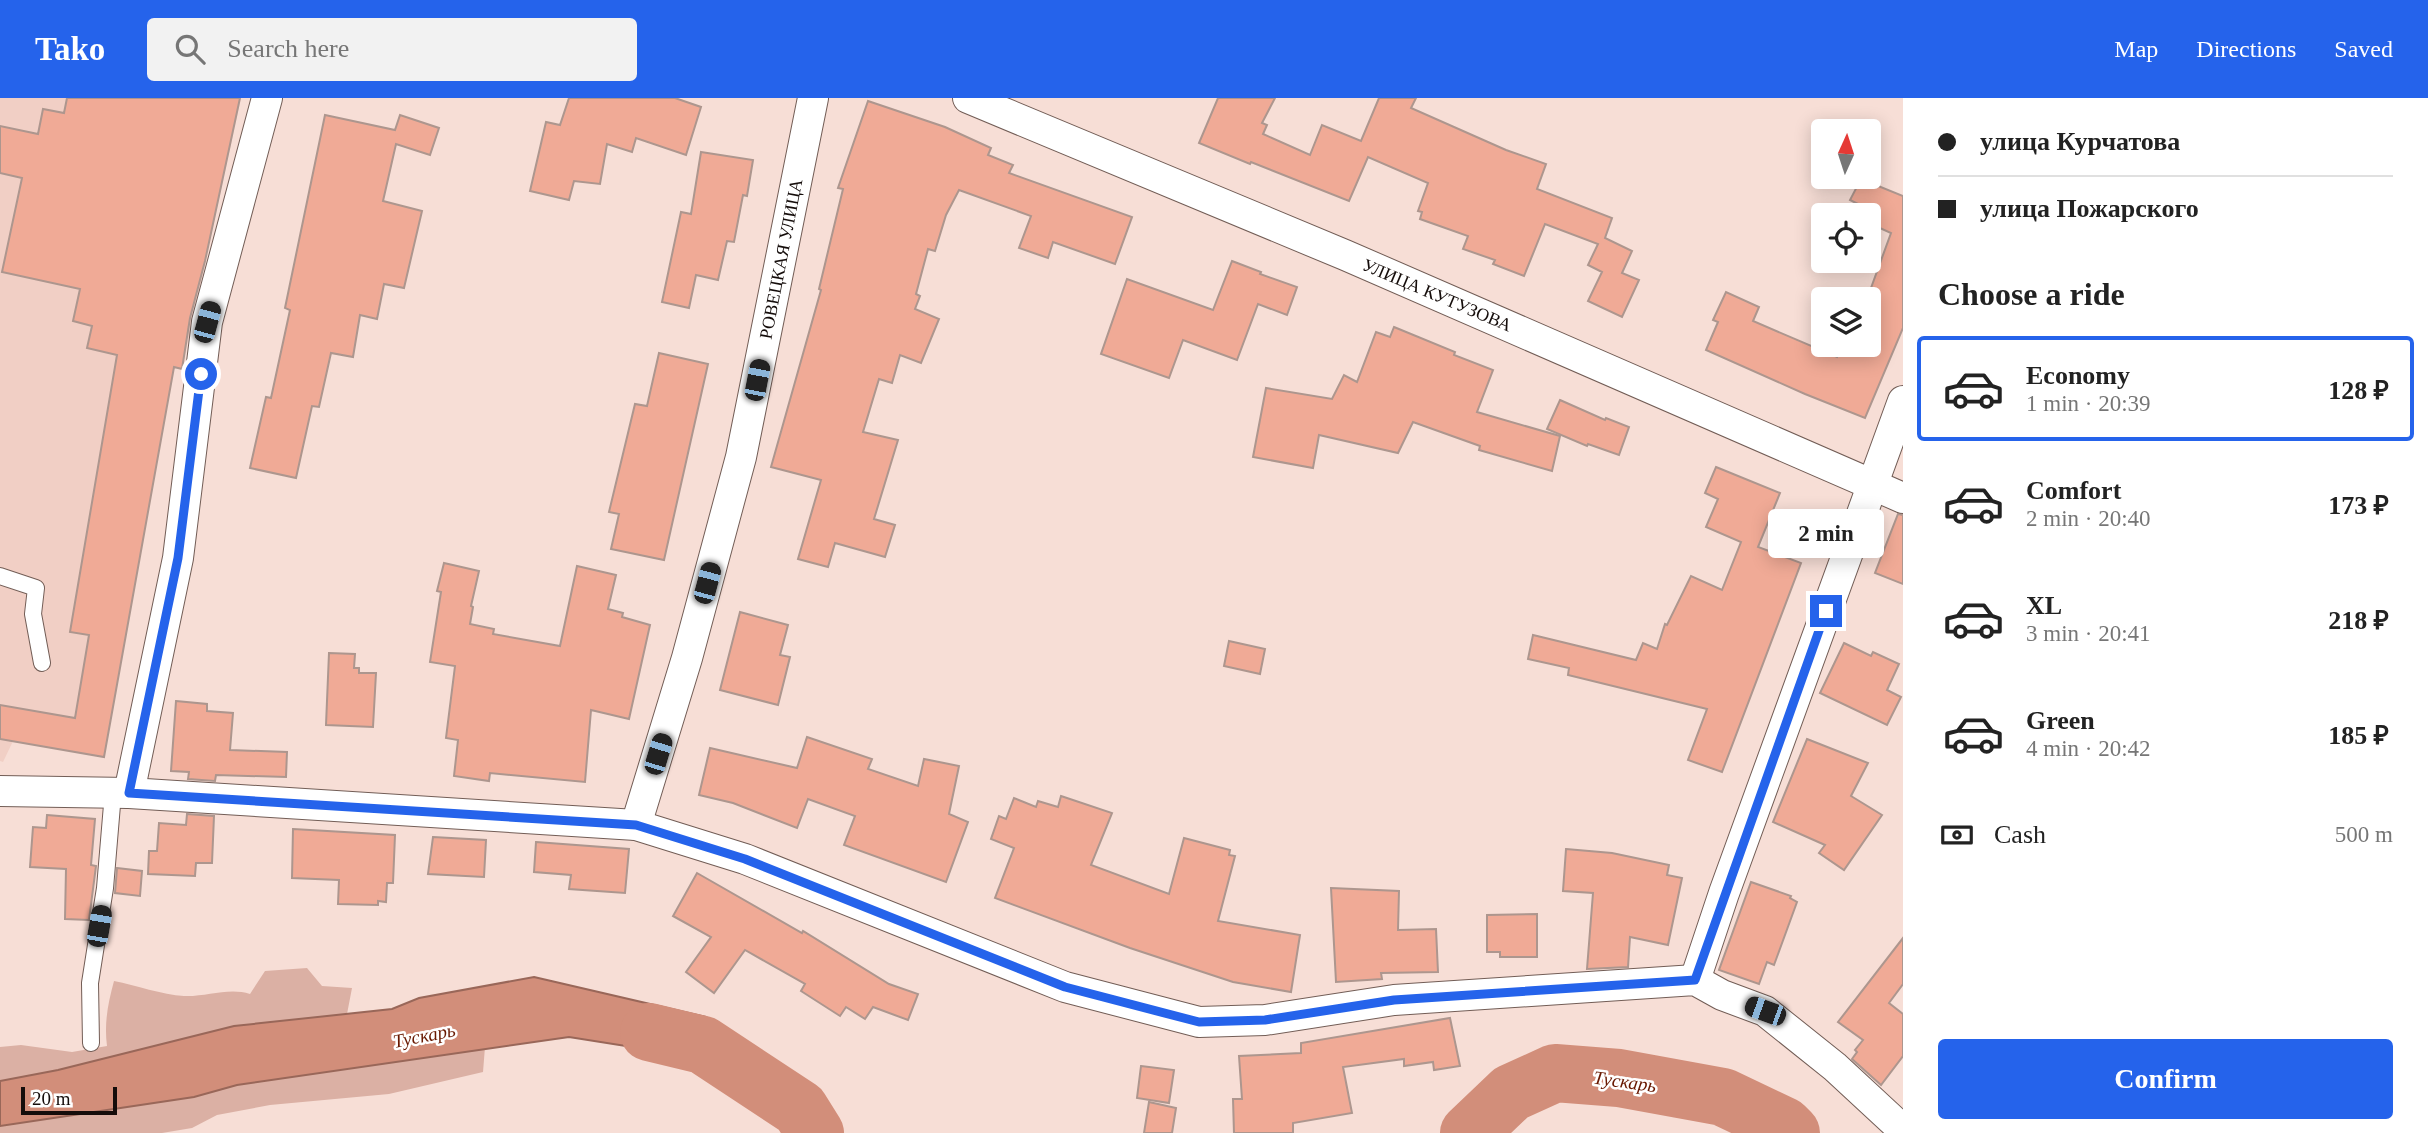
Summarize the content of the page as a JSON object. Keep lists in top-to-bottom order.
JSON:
{
  "streets": {
    "street": ["РОВЕЦКАЯ УЛИЦА", "УЛИЦА КУТУЗОВА"]
  },
  "water": ["Тускарь"],
  "scale_bar": "20 m",
  "north": "top",
  "page": {
    "header": "Tako",
    "search": "Search here",
    "nav": ["Map", "Directions", "Saved"],
    "banner": ["улица Курчатова", "улица Пожарского"],
    "heading": "Choose a ride",
    "list": [
      {
        "name": "Economy",
        "note": "1 min · 20:39",
        "value": "128 ₽"
      },
      {
        "name": "Comfort",
        "note": "2 min · 20:40",
        "value": "173 ₽"
      },
      {
        "name": "XL",
        "note": "3 min · 20:41",
        "value": "218 ₽"
      },
      {
        "name": "Green",
        "note": "4 min · 20:42",
        "value": "185 ₽"
      }
    ],
    "bubble": "2 min",
    "pay": ["Cash", "500 m"],
    "buttons": "Confirm",
    "scale": "20 m"
  }
}
